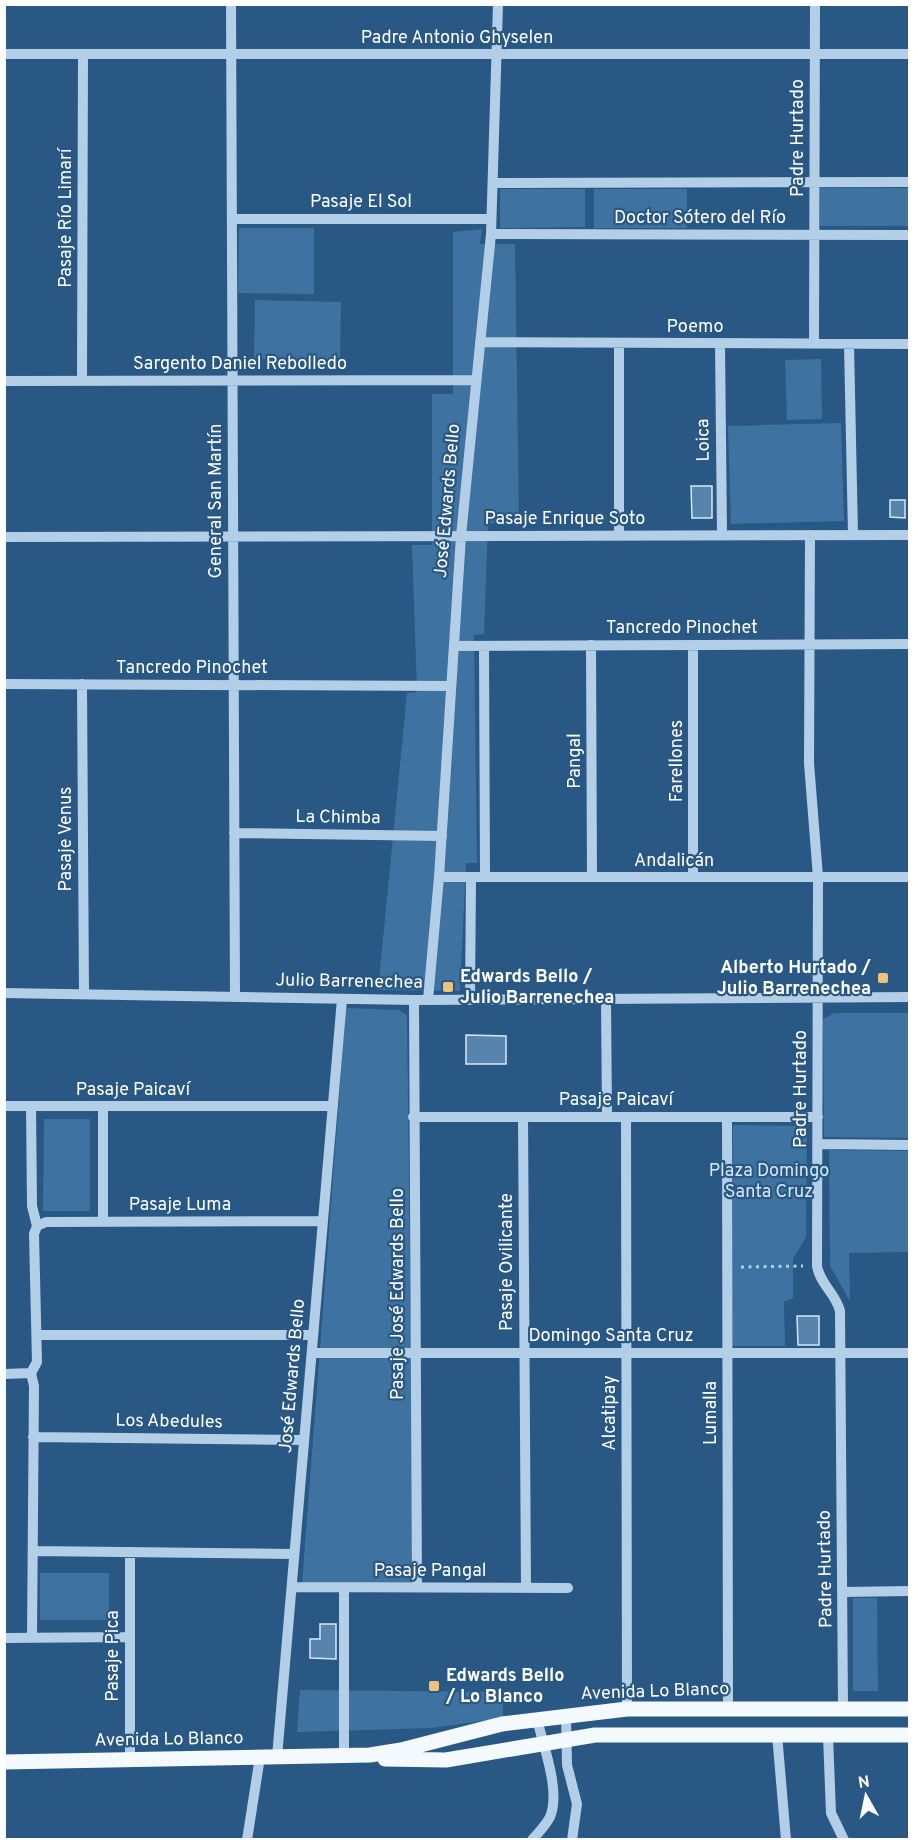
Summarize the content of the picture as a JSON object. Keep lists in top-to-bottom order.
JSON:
{
  "streets": {
    "main road": ["Avenida Lo Blanco"],
    "street": [
      "Padre Antonio Ghyselen",
      "Padre Hurtado",
      "Pasaje El Sol",
      "Pasaje Río Limarí",
      "Doctor Sótero del Río",
      "Poemo",
      "Sargento Daniel Rebolledo",
      "Loica",
      "General San Martín",
      "José Edwards Bello",
      "Pasaje Enrique Soto",
      "Tancredo Pinochet",
      "Pangal",
      "Farellones",
      "La Chimba",
      "Pasaje Venus",
      "Andalicán",
      "Julio Barrenechea",
      "Pasaje Paicaví",
      "Pasaje Luma",
      "Pasaje Ovilicante",
      "Pasaje José Edwards Bello",
      "Domingo Santa Cruz",
      "Alcatipay",
      "Lumalla",
      "Los Abedules",
      "Pasaje Pangal",
      "Pasaje Pica"
    ]
  },
  "crossings": [
    ["Padre Antonio Ghyselen", "Padre Hurtado"],
    ["Padre Antonio Ghyselen", "Pasaje Río Limarí"],
    ["Padre Antonio Ghyselen", "General San Martín"],
    ["Padre Antonio Ghyselen", "José Edwards Bello"],
    ["Padre Hurtado", "Doctor Sótero del Río"],
    ["Padre Hurtado", "Poemo"],
    ["Padre Hurtado", "Pasaje Enrique Soto"],
    ["Padre Hurtado", "Tancredo Pinochet"],
    ["Padre Hurtado", "Andalicán"],
    ["Padre Hurtado", "Julio Barrenechea"],
    ["Padre Hurtado", "Pasaje Paicaví"],
    ["Padre Hurtado", "Domingo Santa Cruz"],
    ["Padre Hurtado", "Avenida Lo Blanco"],
    ["Pasaje El Sol", "General San Martín"],
    ["Pasaje El Sol", "José Edwards Bello"],
    ["Pasaje Río Limarí", "Sargento Daniel Rebolledo"],
    ["Doctor Sótero del Río", "José Edwards Bello"],
    ["Poemo", "Loica"],
    ["Poemo", "José Edwards Bello"],
    ["Sargento Daniel Rebolledo", "General San Martín"],
    ["Sargento Daniel Rebolledo", "José Edwards Bello"],
    ["Loica", "Pasaje Enrique Soto"],
    ["General San Martín", "Pasaje Enrique Soto"],
    ["General San Martín", "Tancredo Pinochet"],
    ["General San Martín", "La Chimba"],
    ["General San Martín", "Julio Barrenechea"],
    ["José Edwards Bello", "Pasaje Enrique Soto"],
    ["José Edwards Bello", "Tancredo Pinochet"],
    ["José Edwards Bello", "La Chimba"],
    ["José Edwards Bello", "Andalicán"],
    ["José Edwards Bello", "Julio Barrenechea"],
    ["José Edwards Bello", "Pasaje Paicaví"],
    ["José Edwards Bello", "Pasaje Luma"],
    ["José Edwards Bello", "Domingo Santa Cruz"],
    ["José Edwards Bello", "Los Abedules"],
    ["José Edwards Bello", "Pasaje Pangal"],
    ["José Edwards Bello", "Avenida Lo Blanco"],
    ["Tancredo Pinochet", "Pangal"],
    ["Tancredo Pinochet", "Farellones"],
    ["Tancredo Pinochet", "Pasaje Venus"],
    ["Pangal", "Andalicán"],
    ["Farellones", "Andalicán"],
    ["Pasaje Venus", "Julio Barrenechea"],
    ["Julio Barrenechea", "Pasaje José Edwards Bello"],
    ["Pasaje Paicaví", "Pasaje Ovilicante"],
    ["Pasaje Paicaví", "Pasaje José Edwards Bello"],
    ["Pasaje Paicaví", "Alcatipay"],
    ["Pasaje Paicaví", "Lumalla"],
    ["Pasaje Ovilicante", "Domingo Santa Cruz"],
    ["Pasaje Ovilicante", "Pasaje Pangal"],
    ["Pasaje José Edwards Bello", "Domingo Santa Cruz"],
    ["Pasaje José Edwards Bello", "Pasaje Pangal"],
    ["Domingo Santa Cruz", "Alcatipay"],
    ["Domingo Santa Cruz", "Lumalla"],
    ["Alcatipay", "Avenida Lo Blanco"],
    ["Lumalla", "Avenida Lo Blanco"],
    ["Pasaje Pica", "Avenida Lo Blanco"]
  ],
  "parks": ["Plaza Domingo Santa Cruz"],
  "places": {
    "transit": ["Alberto Hurtado / Julio Barrenechea", "Edwards Bello / Julio Barrenechea", "Edwards Bello / Lo Blanco"]
  },
  "north": "top"
}
